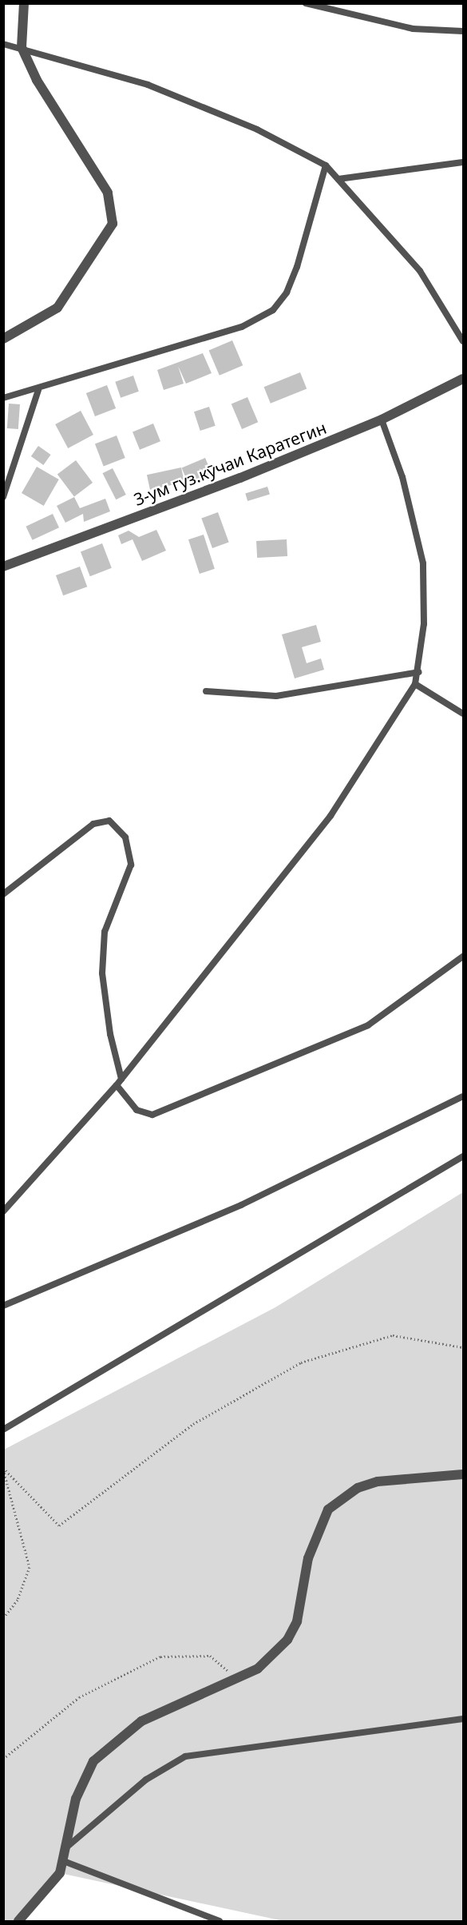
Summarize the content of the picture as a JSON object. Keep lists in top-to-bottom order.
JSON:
{
  "streets": {
    "street": ["3-ум гуз.кӯчаи Каратегин"]
  }
}
